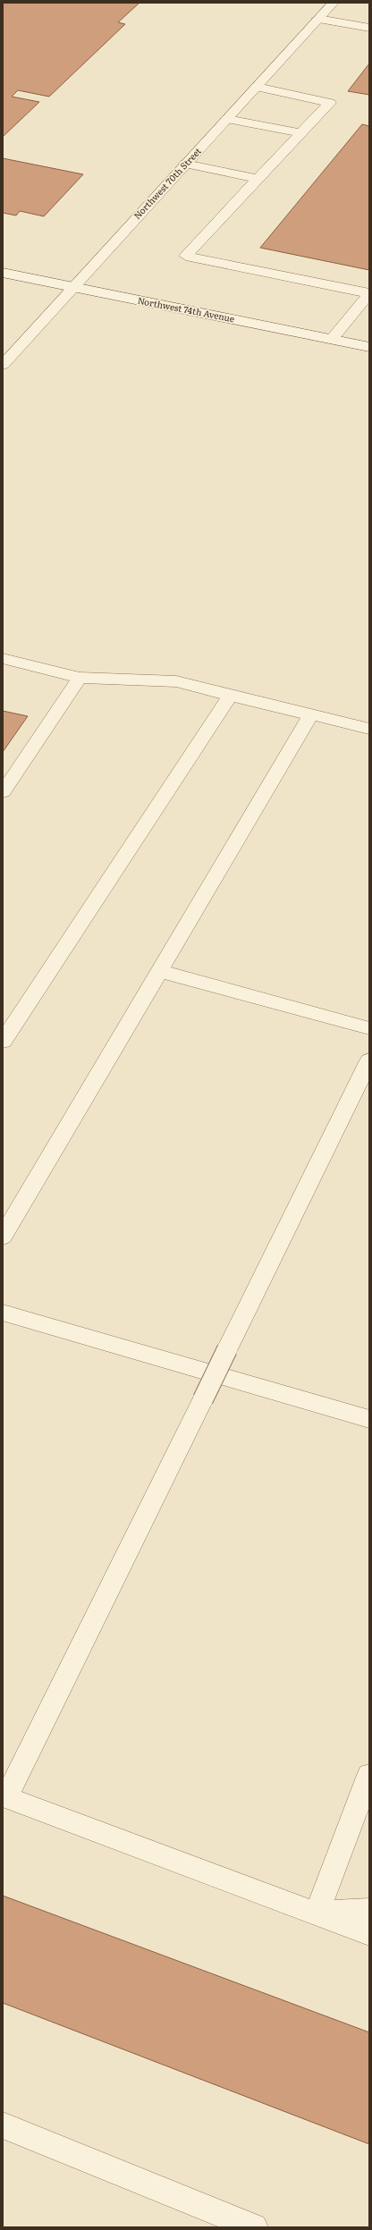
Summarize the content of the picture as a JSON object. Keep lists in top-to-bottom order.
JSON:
{
  "streets": {
    "street": ["Northwest 70th Street", "Northwest 74th Avenue"]
  },
  "crossings": [
    ["Northwest 70th Street", "Northwest 74th Avenue"]
  ]
}
